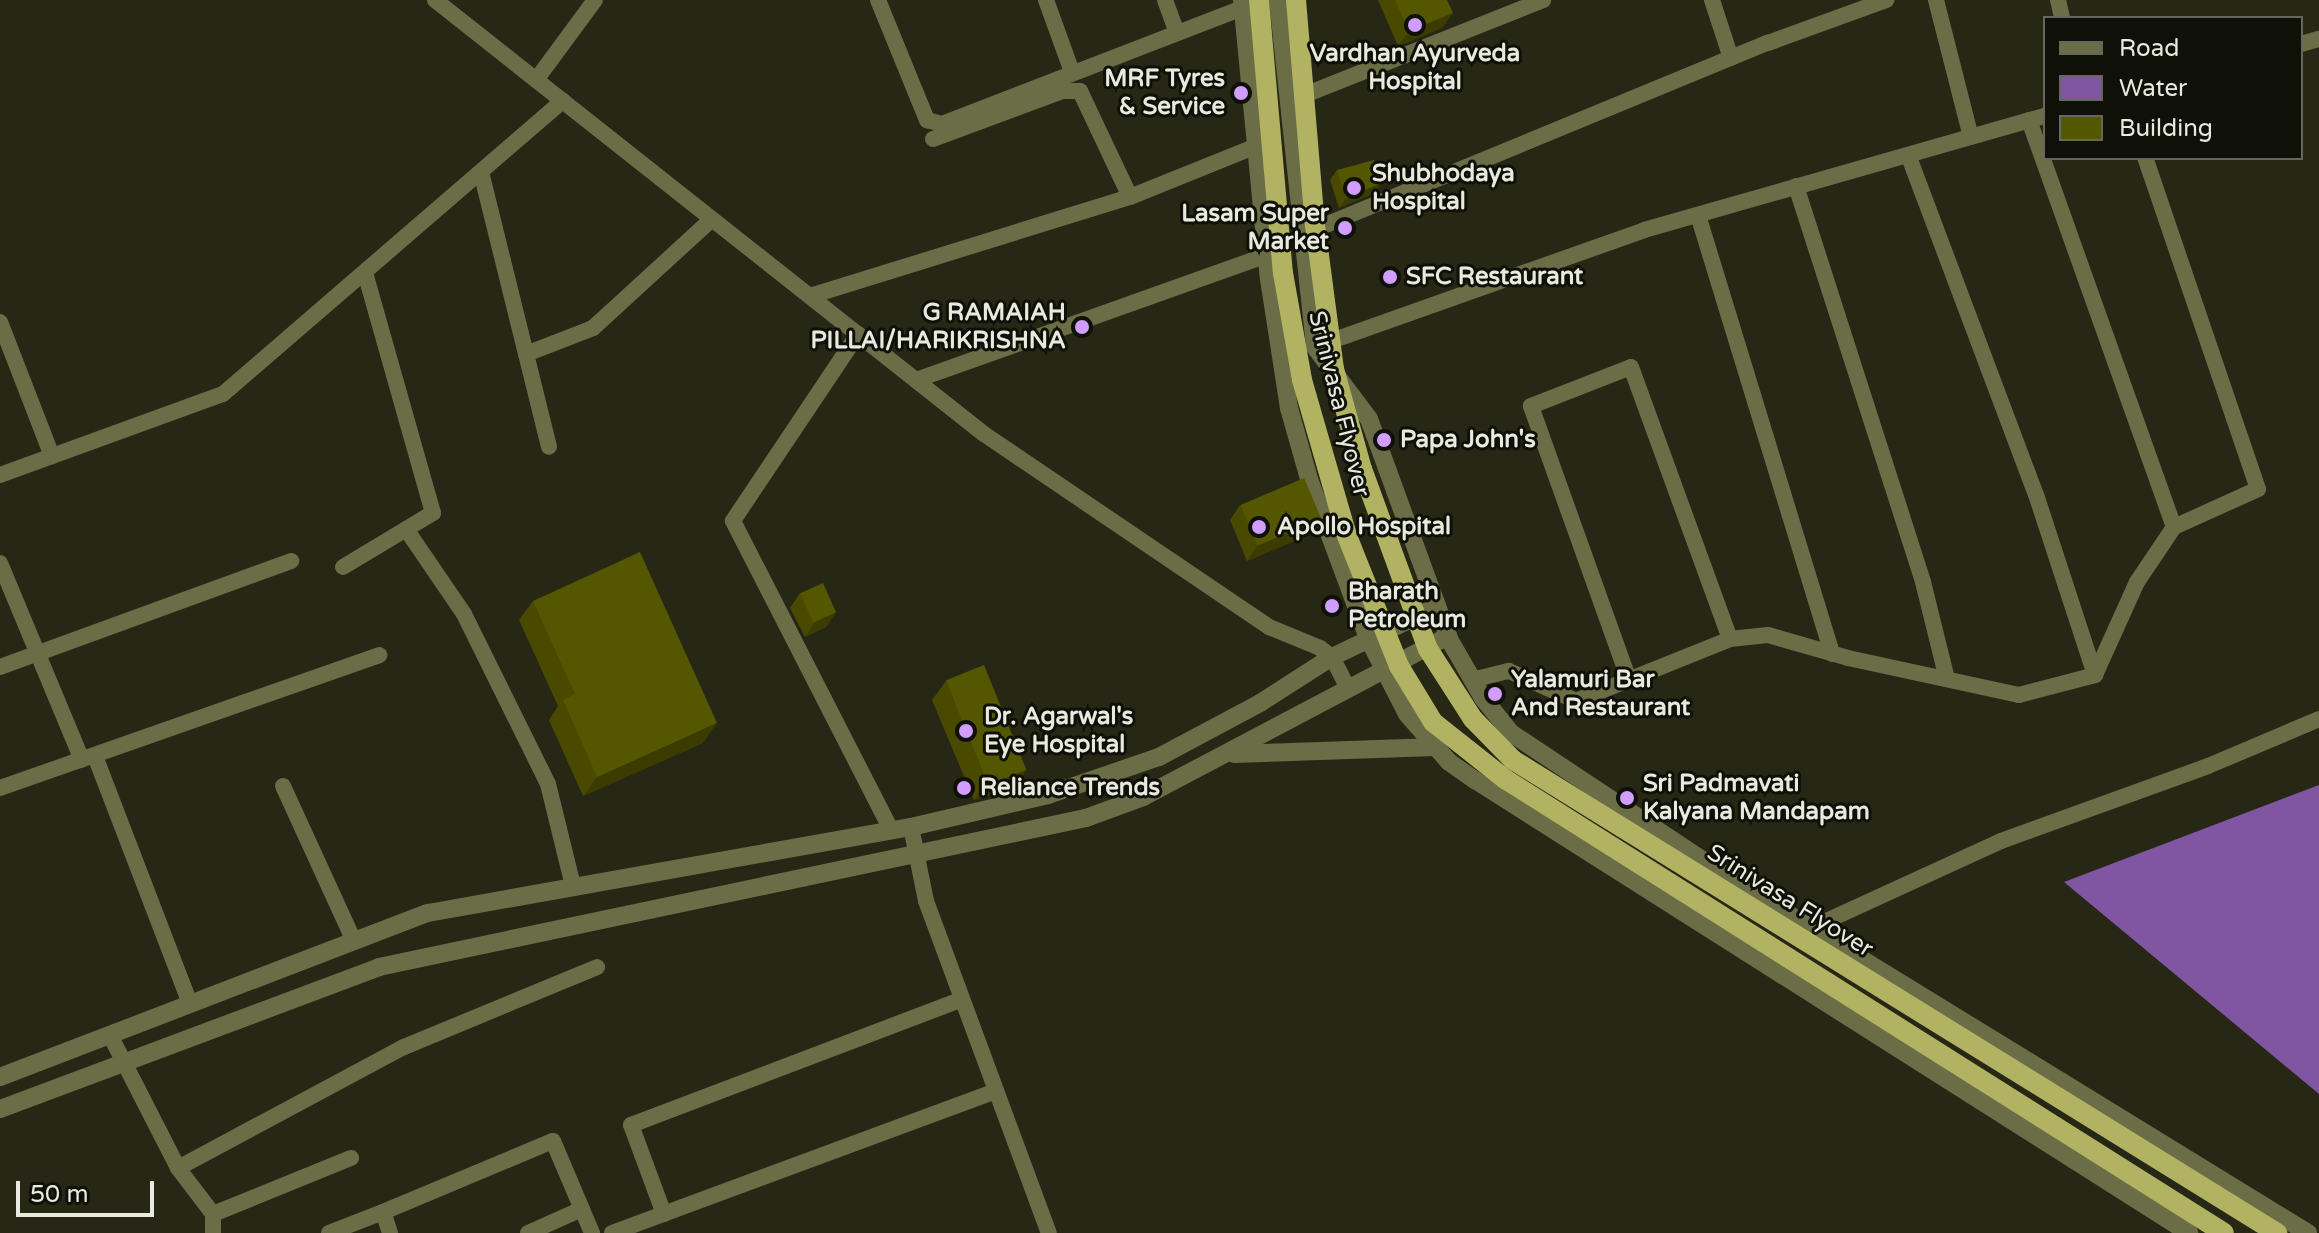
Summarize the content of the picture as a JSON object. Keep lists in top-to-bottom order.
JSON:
{
  "streets": {
    "main road": ["Srinivasa Flyover"]
  },
  "places": [
    "Vardhan Ayurveda Hospital",
    "MRF Tyres & Service",
    "Shubhodaya Hospital",
    "Lasam Super Market",
    "SFC Restaurant",
    "G RAMAIAH PILLAI/HARIKRISHNA",
    "Papa John's",
    "Apollo Hospital",
    "Bharath Petroleum",
    "Yalamuri Bar And Restaurant",
    "Dr. Agarwal's Eye Hospital",
    "Reliance Trends",
    "Sri Padmavati Kalyana Mandapam"
  ],
  "legend": ["Road", "Water", "Building"],
  "scale_bar": "50 m"
}
